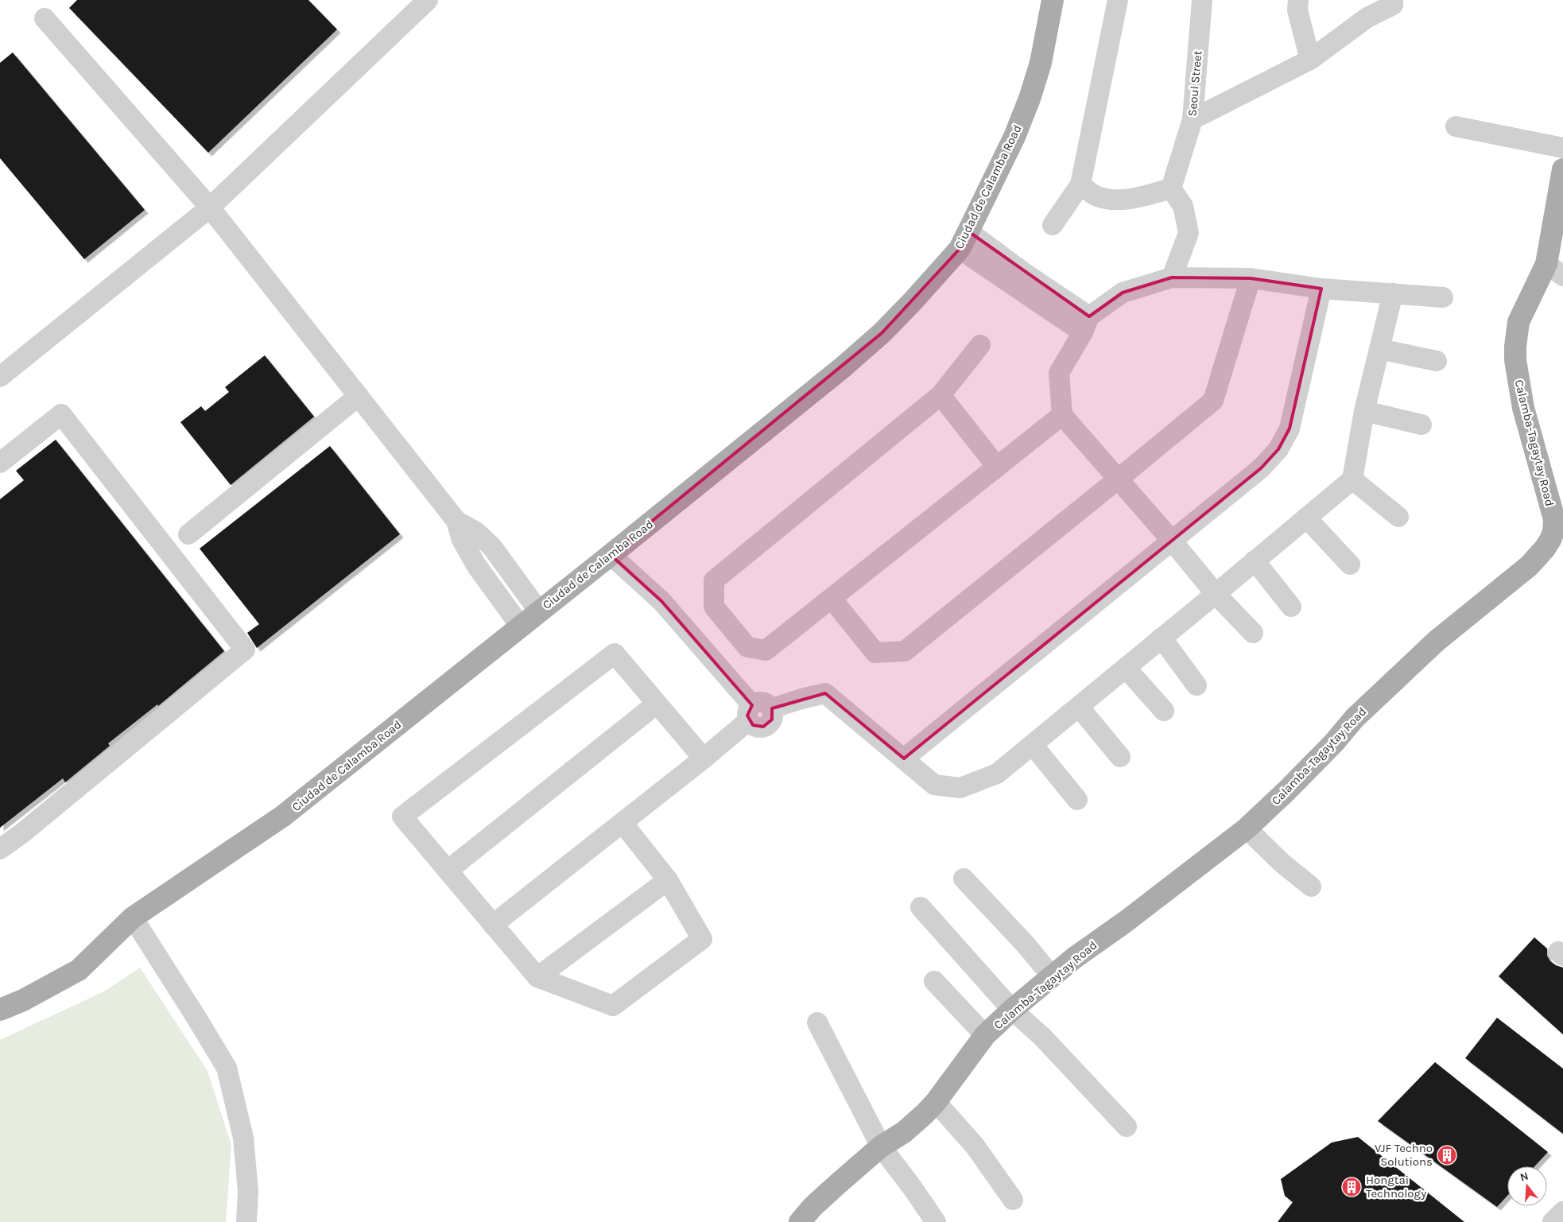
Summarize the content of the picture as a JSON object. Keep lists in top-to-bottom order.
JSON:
{
  "streets": {
    "main road": ["Ciudad de Calamba Road", "Calamba-Tagaytay Road"],
    "street": ["Seoul Street"]
  },
  "places": {
    "building": ["VJF Techno Solutions", "Hongtai Technology"]
  },
  "north": "top"
}
